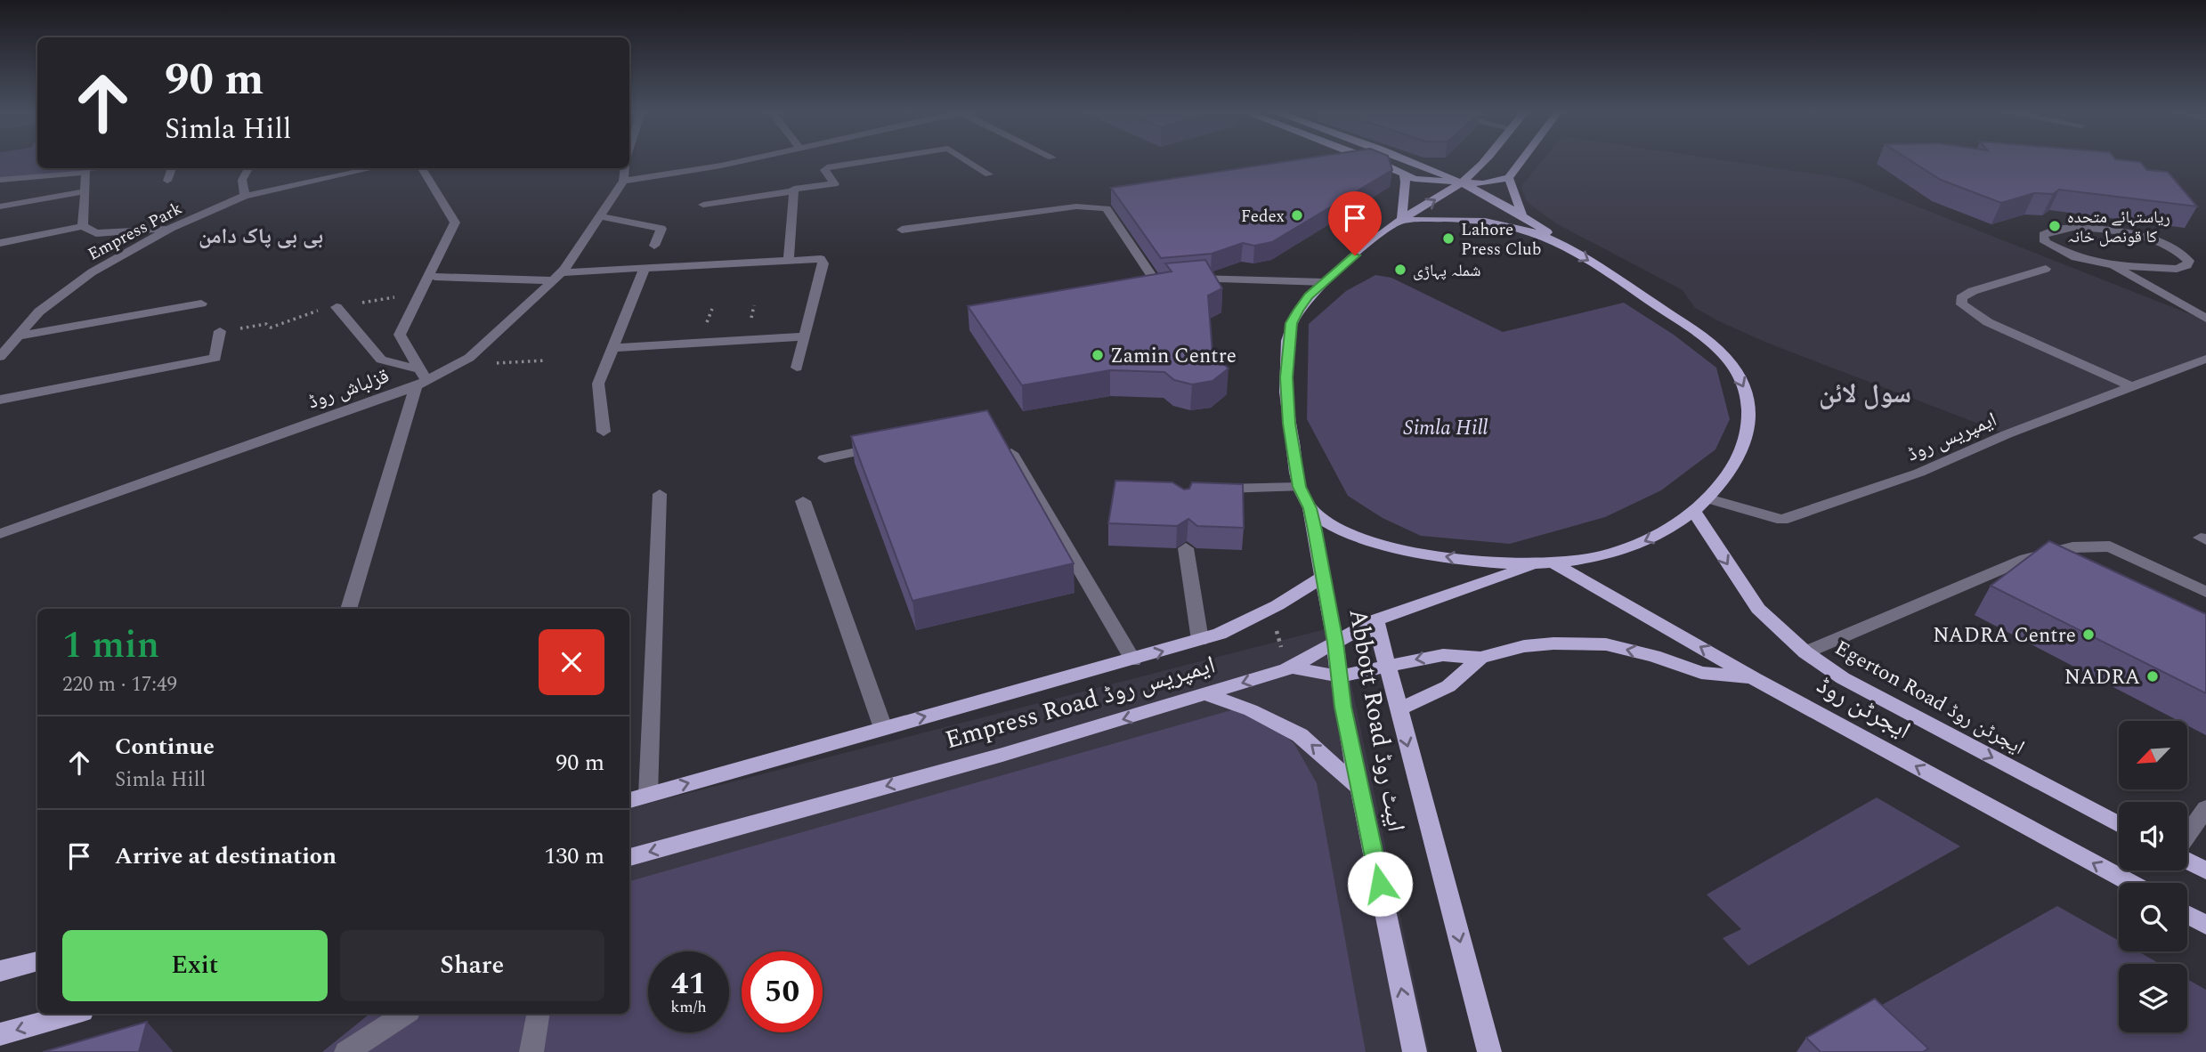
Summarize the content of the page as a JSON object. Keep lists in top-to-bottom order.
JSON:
{
  "streets": {
    "main road": [
      "Egerton Road ایجرٹن روڈ",
      "Empress Road ایمپریس روڈ",
      "ایجرٹن روڈ",
      "Abbott Road ایبٹ روڈ"
    ],
    "street": ["Empress Park", "قزلباش روڈ", "ایمپریس روڈ"]
  },
  "crossings": [
    ["Empress Road ایمپریس روڈ", "ایجرٹن روڈ"],
    ["Empress Road ایمپریس روڈ", "Abbott Road ایبٹ روڈ"]
  ],
  "one_way": ["Egerton Road ایجرٹن روڈ", "ایجرٹن روڈ"],
  "districts": ["بی بی پاک دامن", "سول لائن"],
  "parks": ["Simla Hill"],
  "places": [
    "Fedex",
    "ریاستہائے متحدہ کا قونصل خانہ",
    "Lahore Press Club",
    "شملہ پہاڑی",
    "Zamin Centre",
    "NADRA Centre",
    "NADRA"
  ],
  "north": "bottom left",
  "page": {
    "turn": ["90 m", "Simla Hill"],
    "heading": ["1 min", "220 m · 17:49"],
    "list": [
      {
        "name": "Continue",
        "note": "Simla Hill",
        "value": "90 m"
      },
      {
        "name": "Arrive at destination",
        "value": "130 m"
      }
    ],
    "buttons": ["Exit", "Share"],
    "speed": "41 km/h",
    "limit": "50"
  }
}
